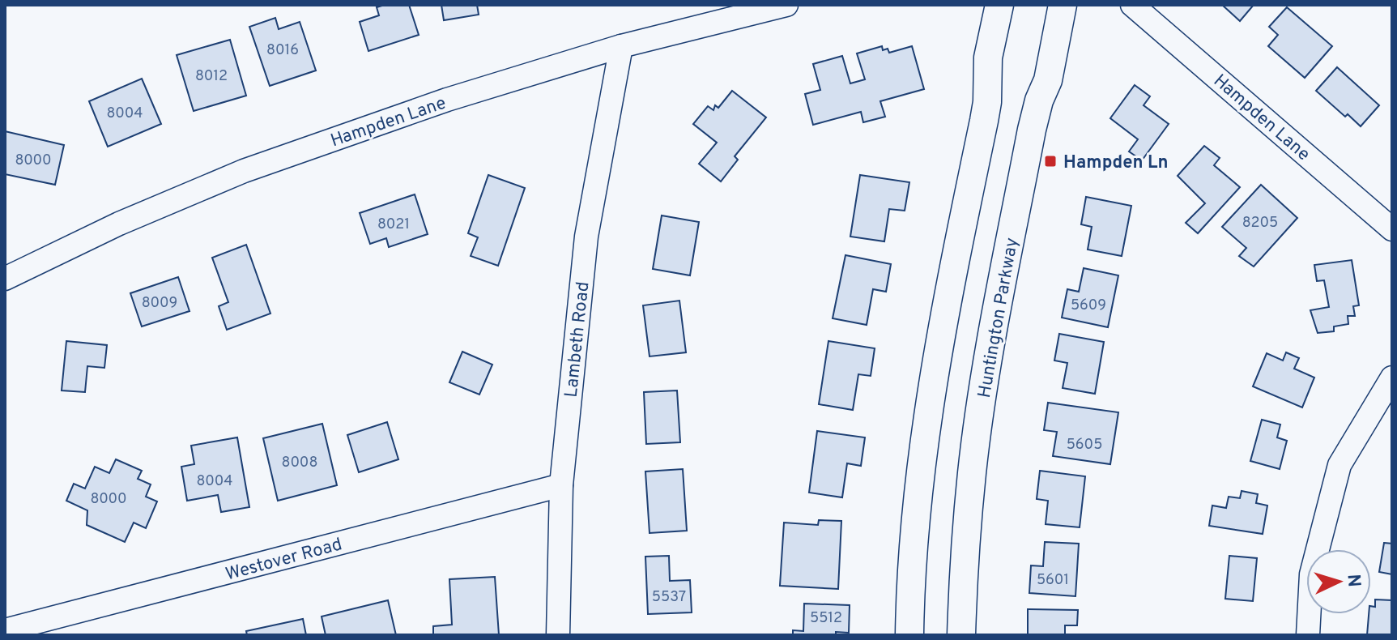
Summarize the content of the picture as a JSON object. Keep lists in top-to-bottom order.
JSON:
{
  "streets": {
    "street": [
      "Hampden Lane",
      "Huntington Parkway",
      "Lambeth Road",
      "Westover Road"
    ]
  },
  "crossings": [
    ["Hampden Lane", "Lambeth Road"],
    ["Lambeth Road", "Westover Road"]
  ],
  "places": {
    "transit": ["Hampden Ln"]
  },
  "house_numbers": [
    "8016",
    "8012",
    "8004",
    "8000",
    "8205",
    "8021",
    "8009",
    "5609",
    "5605",
    "8008",
    "8004",
    "8000",
    "5601",
    "5537",
    "5512"
  ],
  "north": "right"
}
